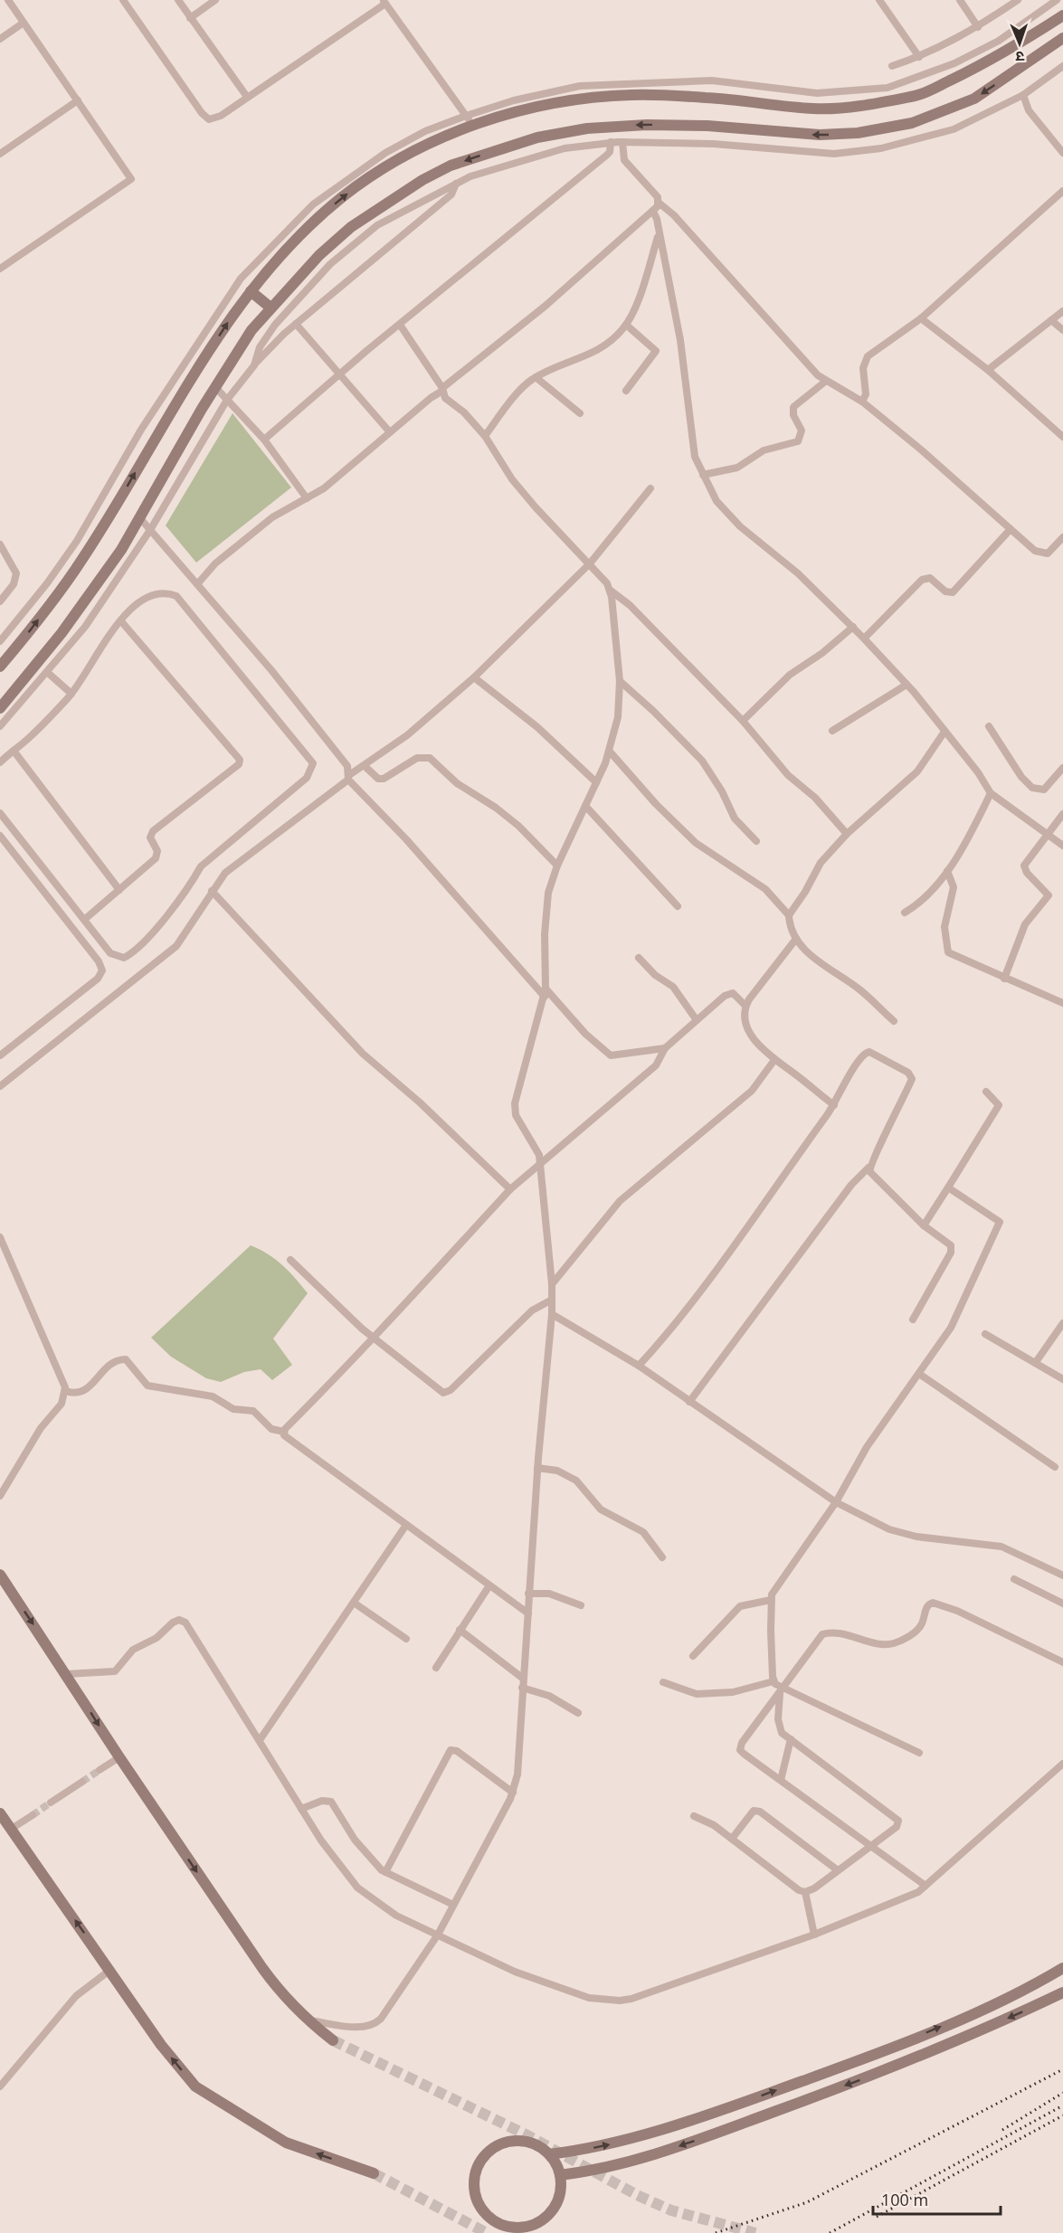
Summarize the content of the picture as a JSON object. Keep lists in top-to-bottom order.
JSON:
{
  "scale_bar": "100 m",
  "north": "bottom"
}
